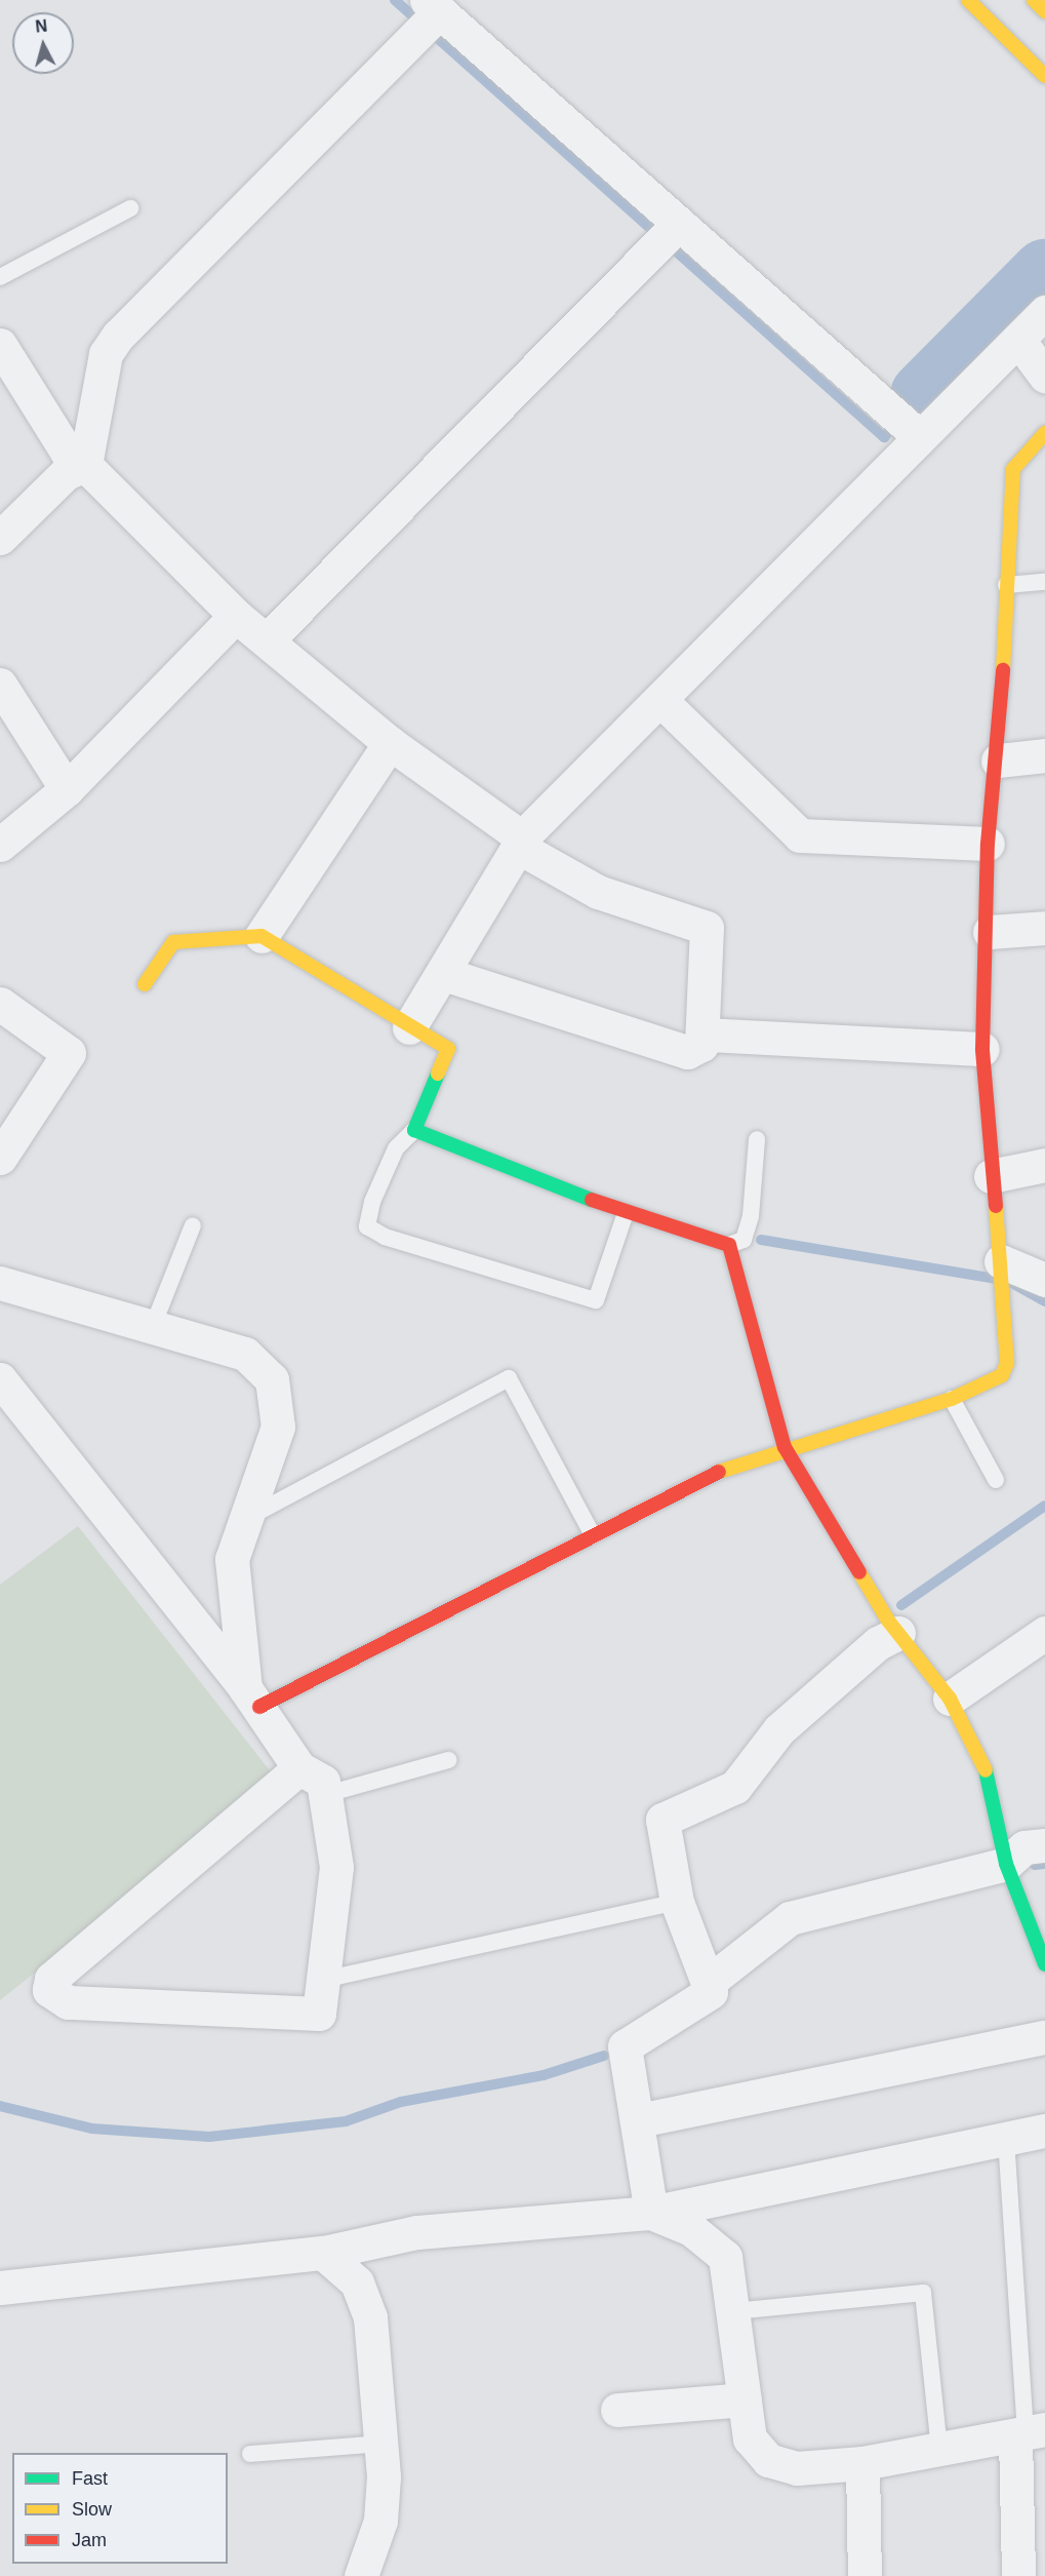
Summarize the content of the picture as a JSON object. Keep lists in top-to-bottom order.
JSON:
{
  "legend": ["Fast", "Slow", "Jam"],
  "north": "top"
}
